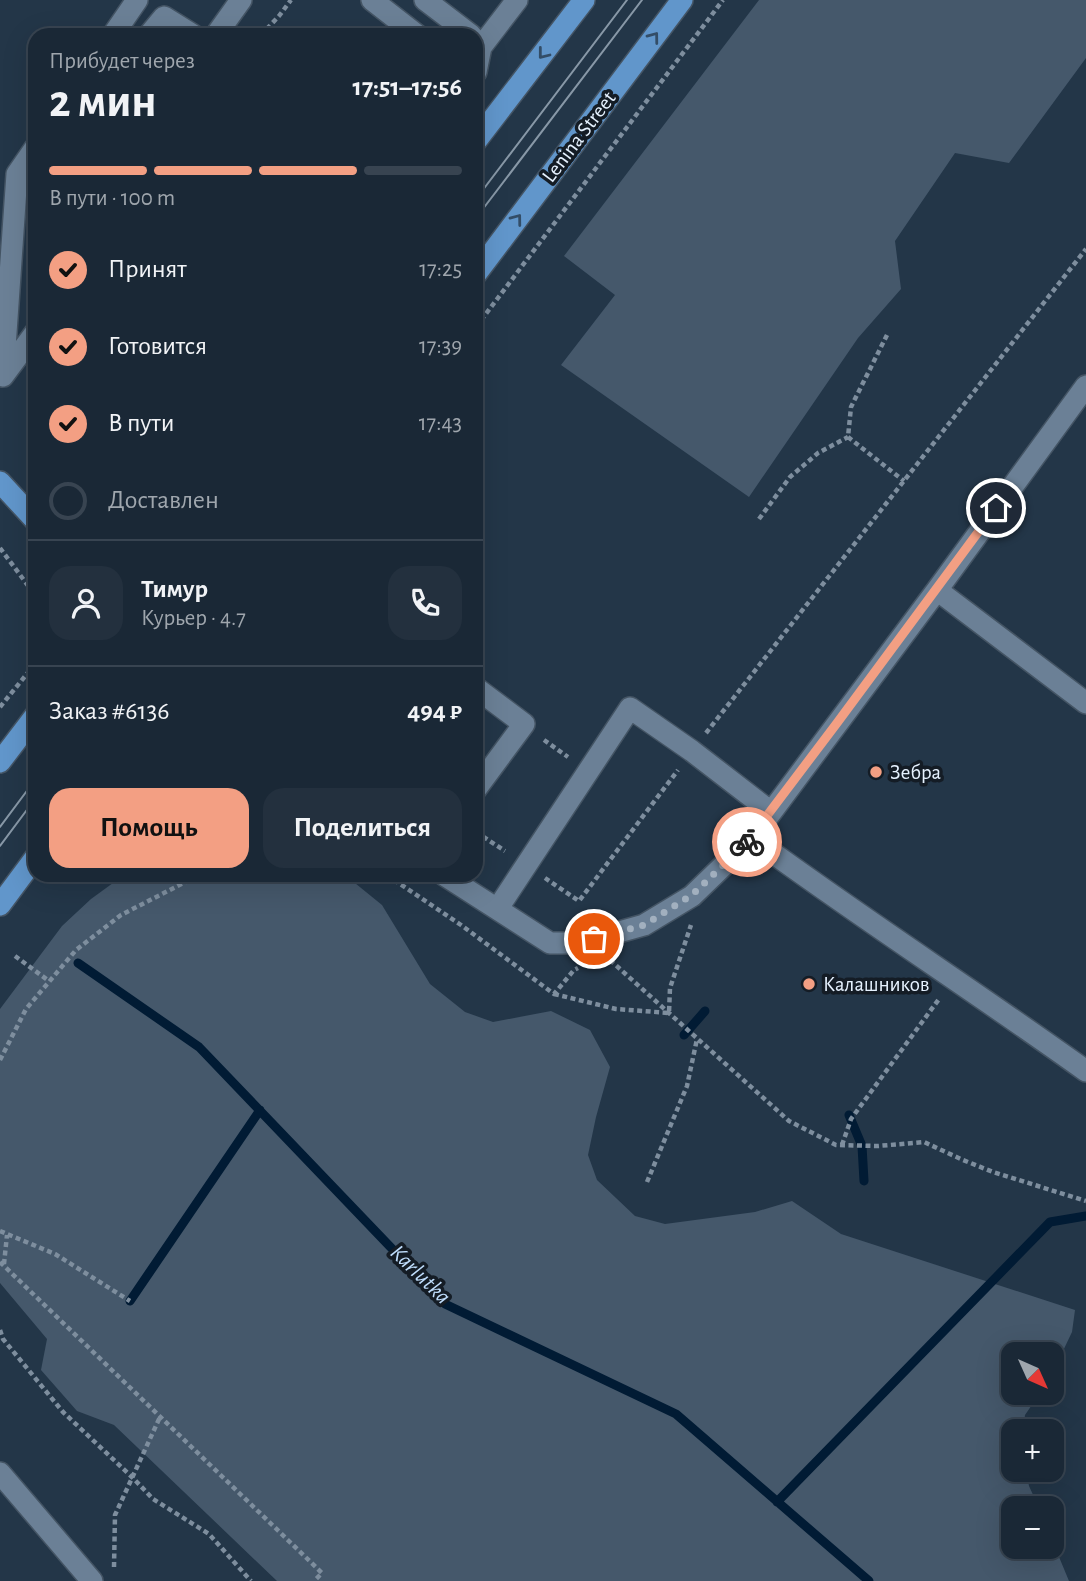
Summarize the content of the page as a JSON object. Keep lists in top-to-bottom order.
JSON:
{
  "streets": {
    "main road": ["Lenina Street"]
  },
  "water": ["Karlutka"],
  "places": ["Зебра", "Калашников"],
  "north": "bottom right",
  "page": {
    "heading": ["2 мин", "Прибудет через", "17:51–17:56"],
    "panel": [
      "Тимур",
      "Курьер · 4.7",
      "Заказ #6136",
      "494 ₽"
    ],
    "bar": "В пути · 100 m",
    "list": [
      ["Принят", "17:25"],
      ["Готовится", "17:39"],
      ["В пути", "17:43"],
      "Доставлен"
    ],
    "buttons": ["Помощь", "Поделиться"],
    "map_buttons": ["+", "−"]
  }
}
